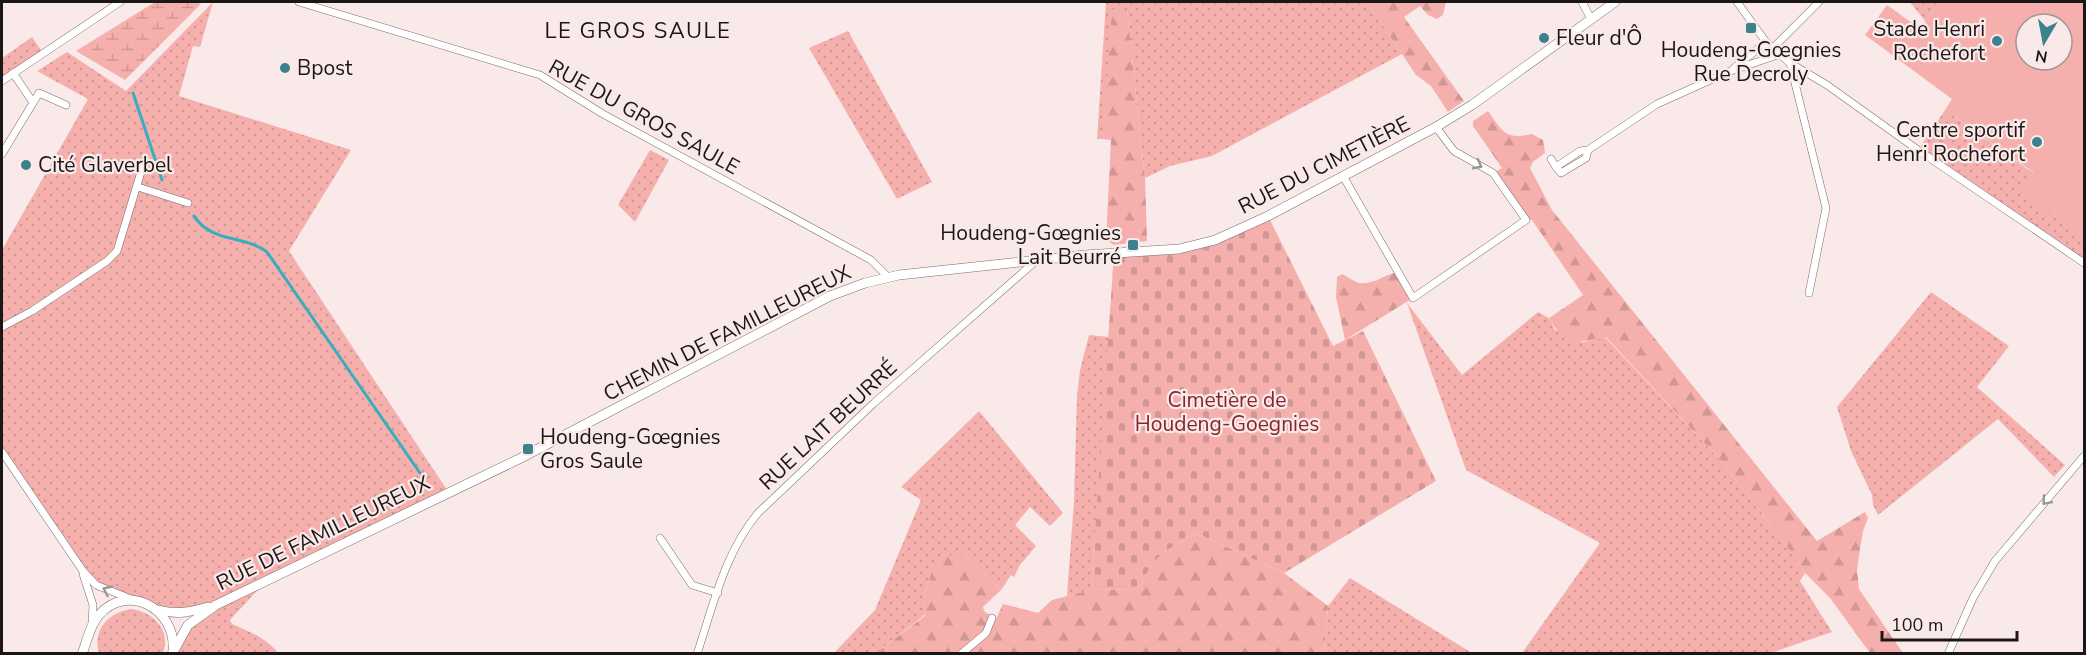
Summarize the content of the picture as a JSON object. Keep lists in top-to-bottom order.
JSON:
{
  "streets": {
    "street": [
      "RUE DU GROS SAULE",
      "RUE DU CIMETIÈRE",
      "CHEMIN DE FAMILLEUREUX",
      "RUE LAIT BEURRÉ",
      "RUE DE FAMILLEUREUX"
    ]
  },
  "crossings": [
    ["RUE DU GROS SAULE", "CHEMIN DE FAMILLEUREUX"],
    ["RUE DU CIMETIÈRE", "CHEMIN DE FAMILLEUREUX"],
    ["RUE DU CIMETIÈRE", "RUE LAIT BEURRÉ"],
    ["CHEMIN DE FAMILLEUREUX", "RUE DE FAMILLEUREUX"]
  ],
  "districts": ["LE GROS SAULE"],
  "parks": ["Cimetière de Houdeng-Goegnies"],
  "places": {
    "transit": ["Houdeng-Gœgnies Rue Decroly", "Houdeng-Gœgnies Lait Beurré", "Houdeng-Gœgnies Gros Saule"],
    "other": [
      "Fleur d'Ô",
      "Stade Henri Rochefort",
      "Bpost",
      "Centre sportif Henri Rochefort",
      "Cité Glaverbel"
    ]
  },
  "scale_bar": "100 m",
  "north": "bottom"
}
